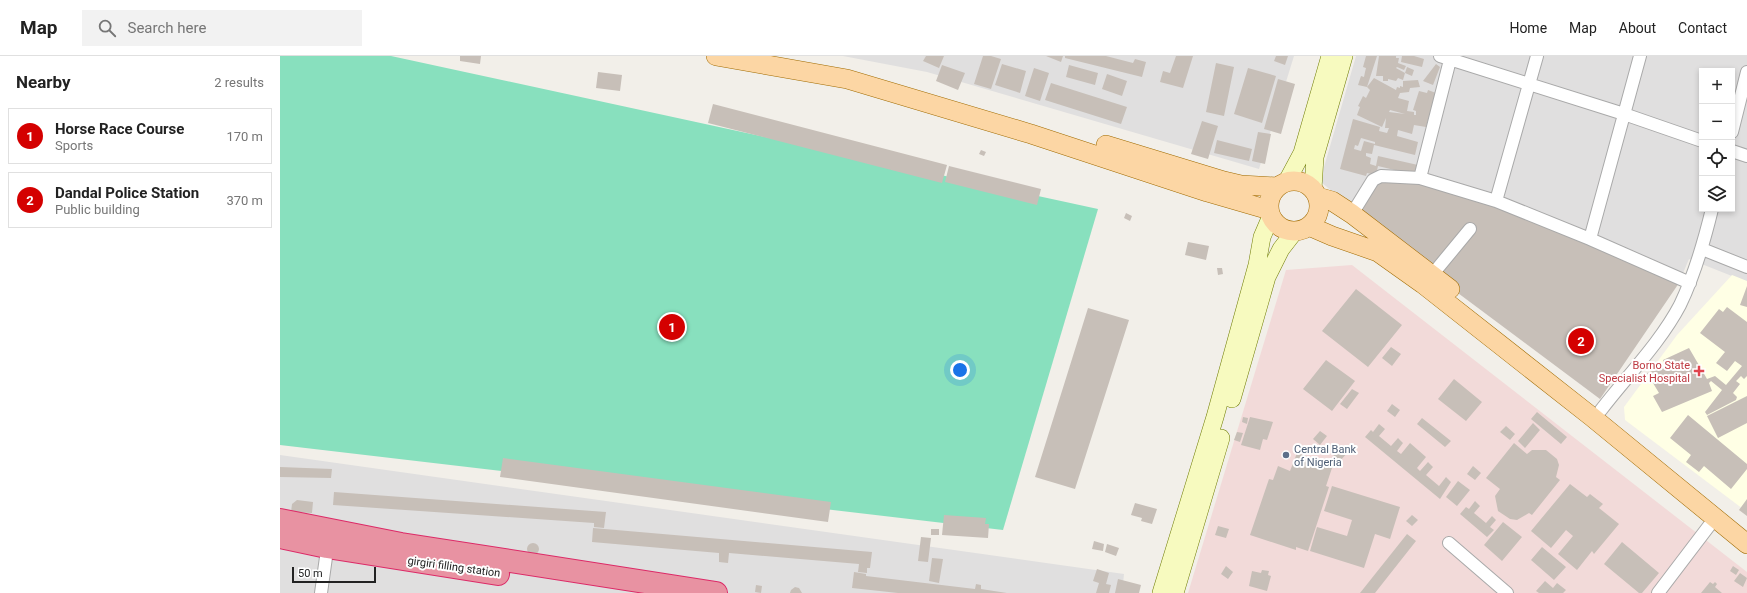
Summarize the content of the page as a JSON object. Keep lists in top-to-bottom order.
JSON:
{
  "streets": {
    "highway": ["girgiri filling station"]
  },
  "places": {
    "health": ["Borno State Specialist Hospital"],
    "other": ["Central Bank of Nigeria"]
  },
  "scale_bar": "50 m",
  "page": {
    "header": "Map",
    "search": "Search here",
    "nav": [
      "Home",
      "Map",
      "About",
      "Contact"
    ],
    "heading": ["Nearby", "2 results"],
    "map_buttons": ["+", "−"],
    "list": [
      {
        "mark": "1",
        "name": "Horse Race Course",
        "note": "Sports",
        "value": "170 m"
      },
      {
        "mark": "2",
        "name": "Dandal Police Station",
        "note": "Public building",
        "value": "370 m"
      }
    ],
    "pins": ["1", "2"],
    "scale": "50 m"
  }
}
